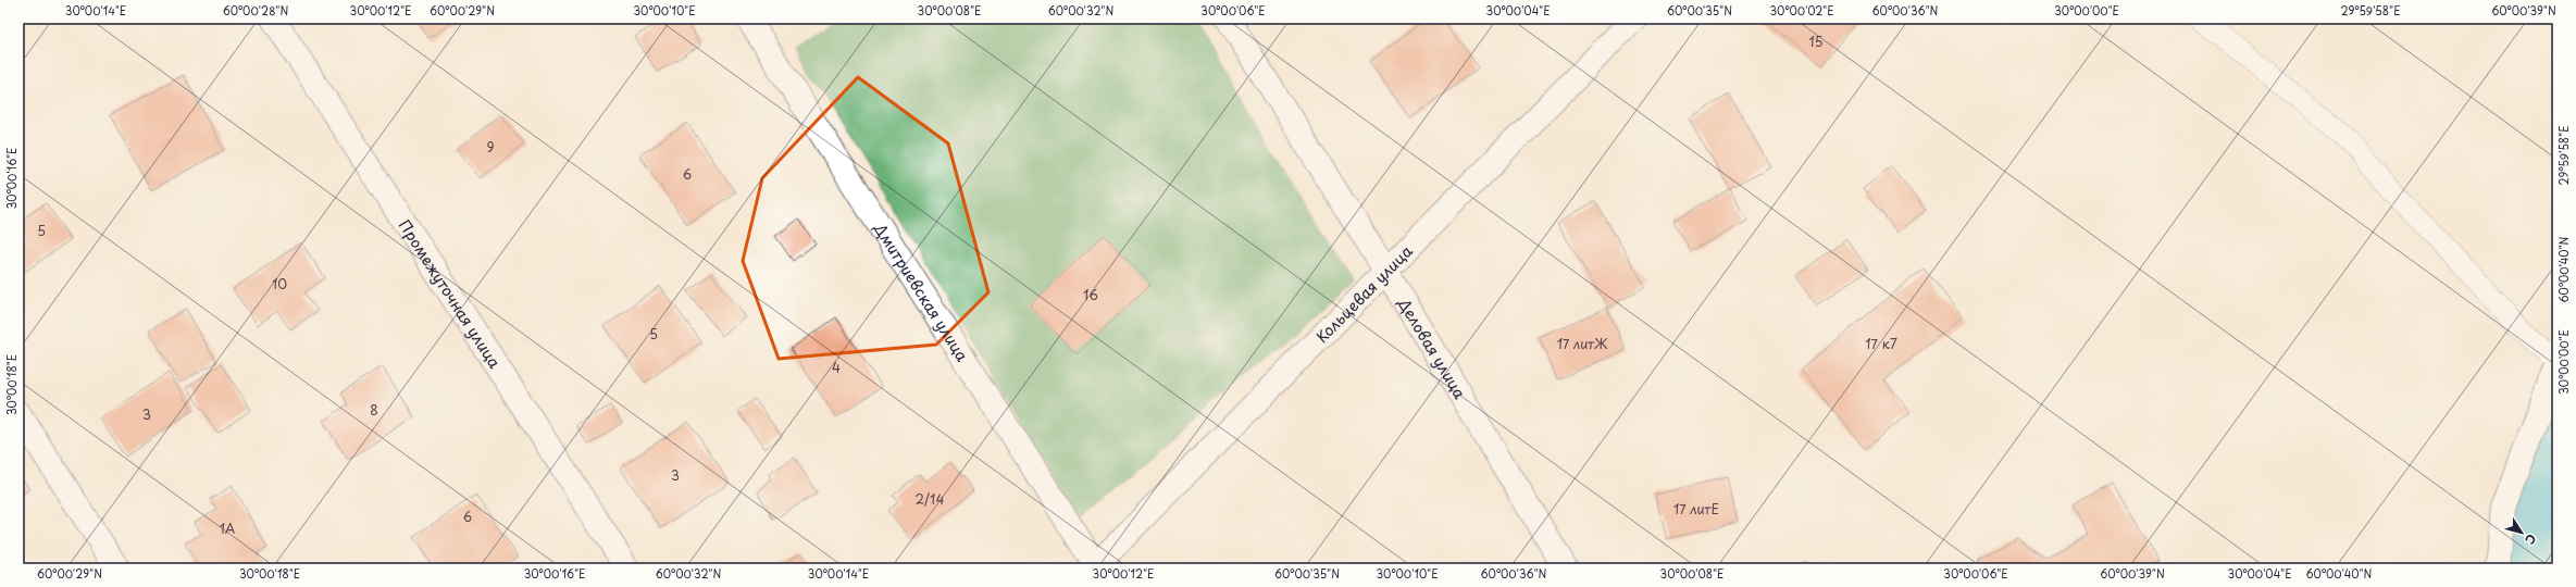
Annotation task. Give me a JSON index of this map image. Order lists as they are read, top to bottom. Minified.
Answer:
{"streets":{"street":["Дмитриевская улица","Промежуточная улица","Кольцевая улица","Деловая улица"]},"crossings":[["Дмитриевская улица","Кольцевая улица"],["Кольцевая улица","Деловая улица"]],"house_numbers":["15","9","6","5","10","16","5","17 литЖ","17 к7","4","8","3","3","2/14","17 литЕ","6","1А"],"north":"bottom right","coordinates":["30°00'14\"E","60°00'28\"N","30°00'12\"E","60°00'29\"N","30°00'10\"E","30°00'08\"E","60°00'32\"N","30°00'06\"E","30°00'04\"E","60°00'35\"N","30°00'02\"E","60°00'36\"N","30°00'00\"E","29°59'58\"E","60°00'39\"N","30°00'16\"E","60°00'40\"N","30°00'18\"E"]}
